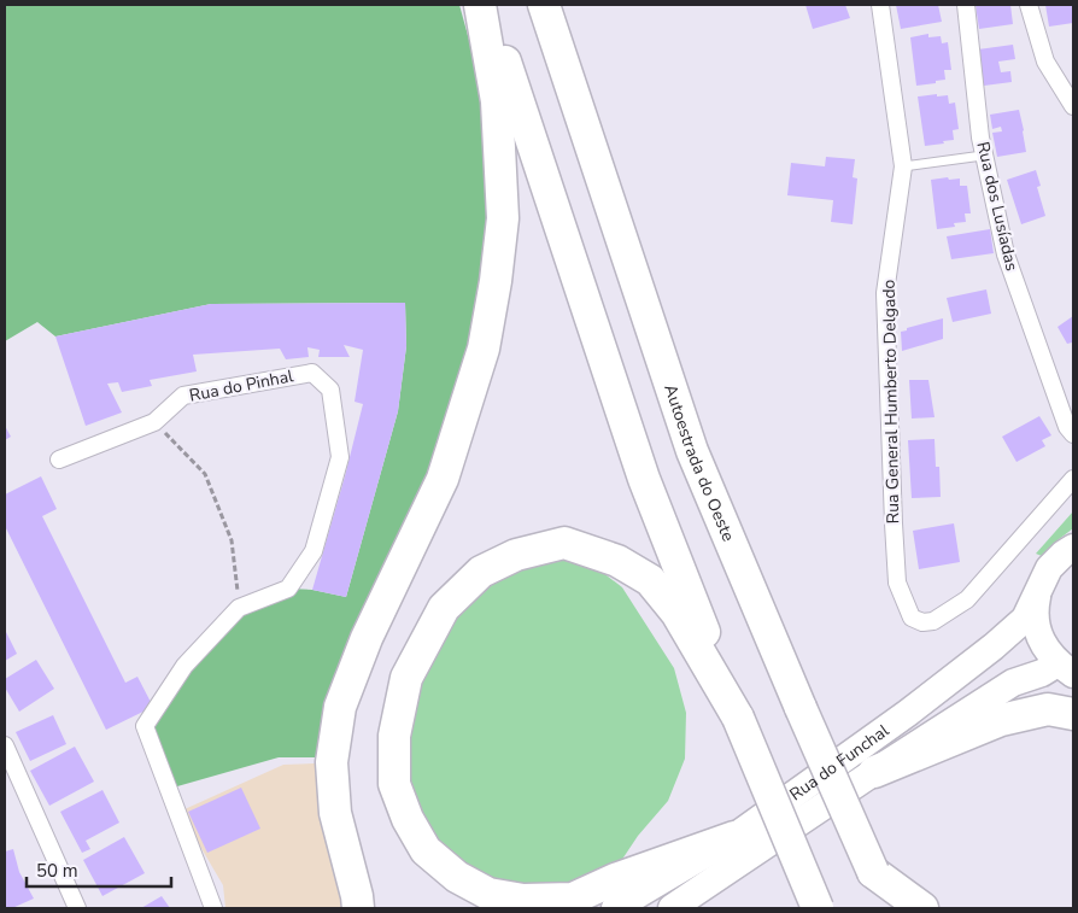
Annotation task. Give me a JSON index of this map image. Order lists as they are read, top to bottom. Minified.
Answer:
{"streets":{"highway":["Autoestrada do Oeste"],"main road":["Rua do Funchal"],"street":["Rua dos Lusíadas","Rua do Pinhal","Rua General Humberto Delgado"]},"scale_bar":"50 m"}
